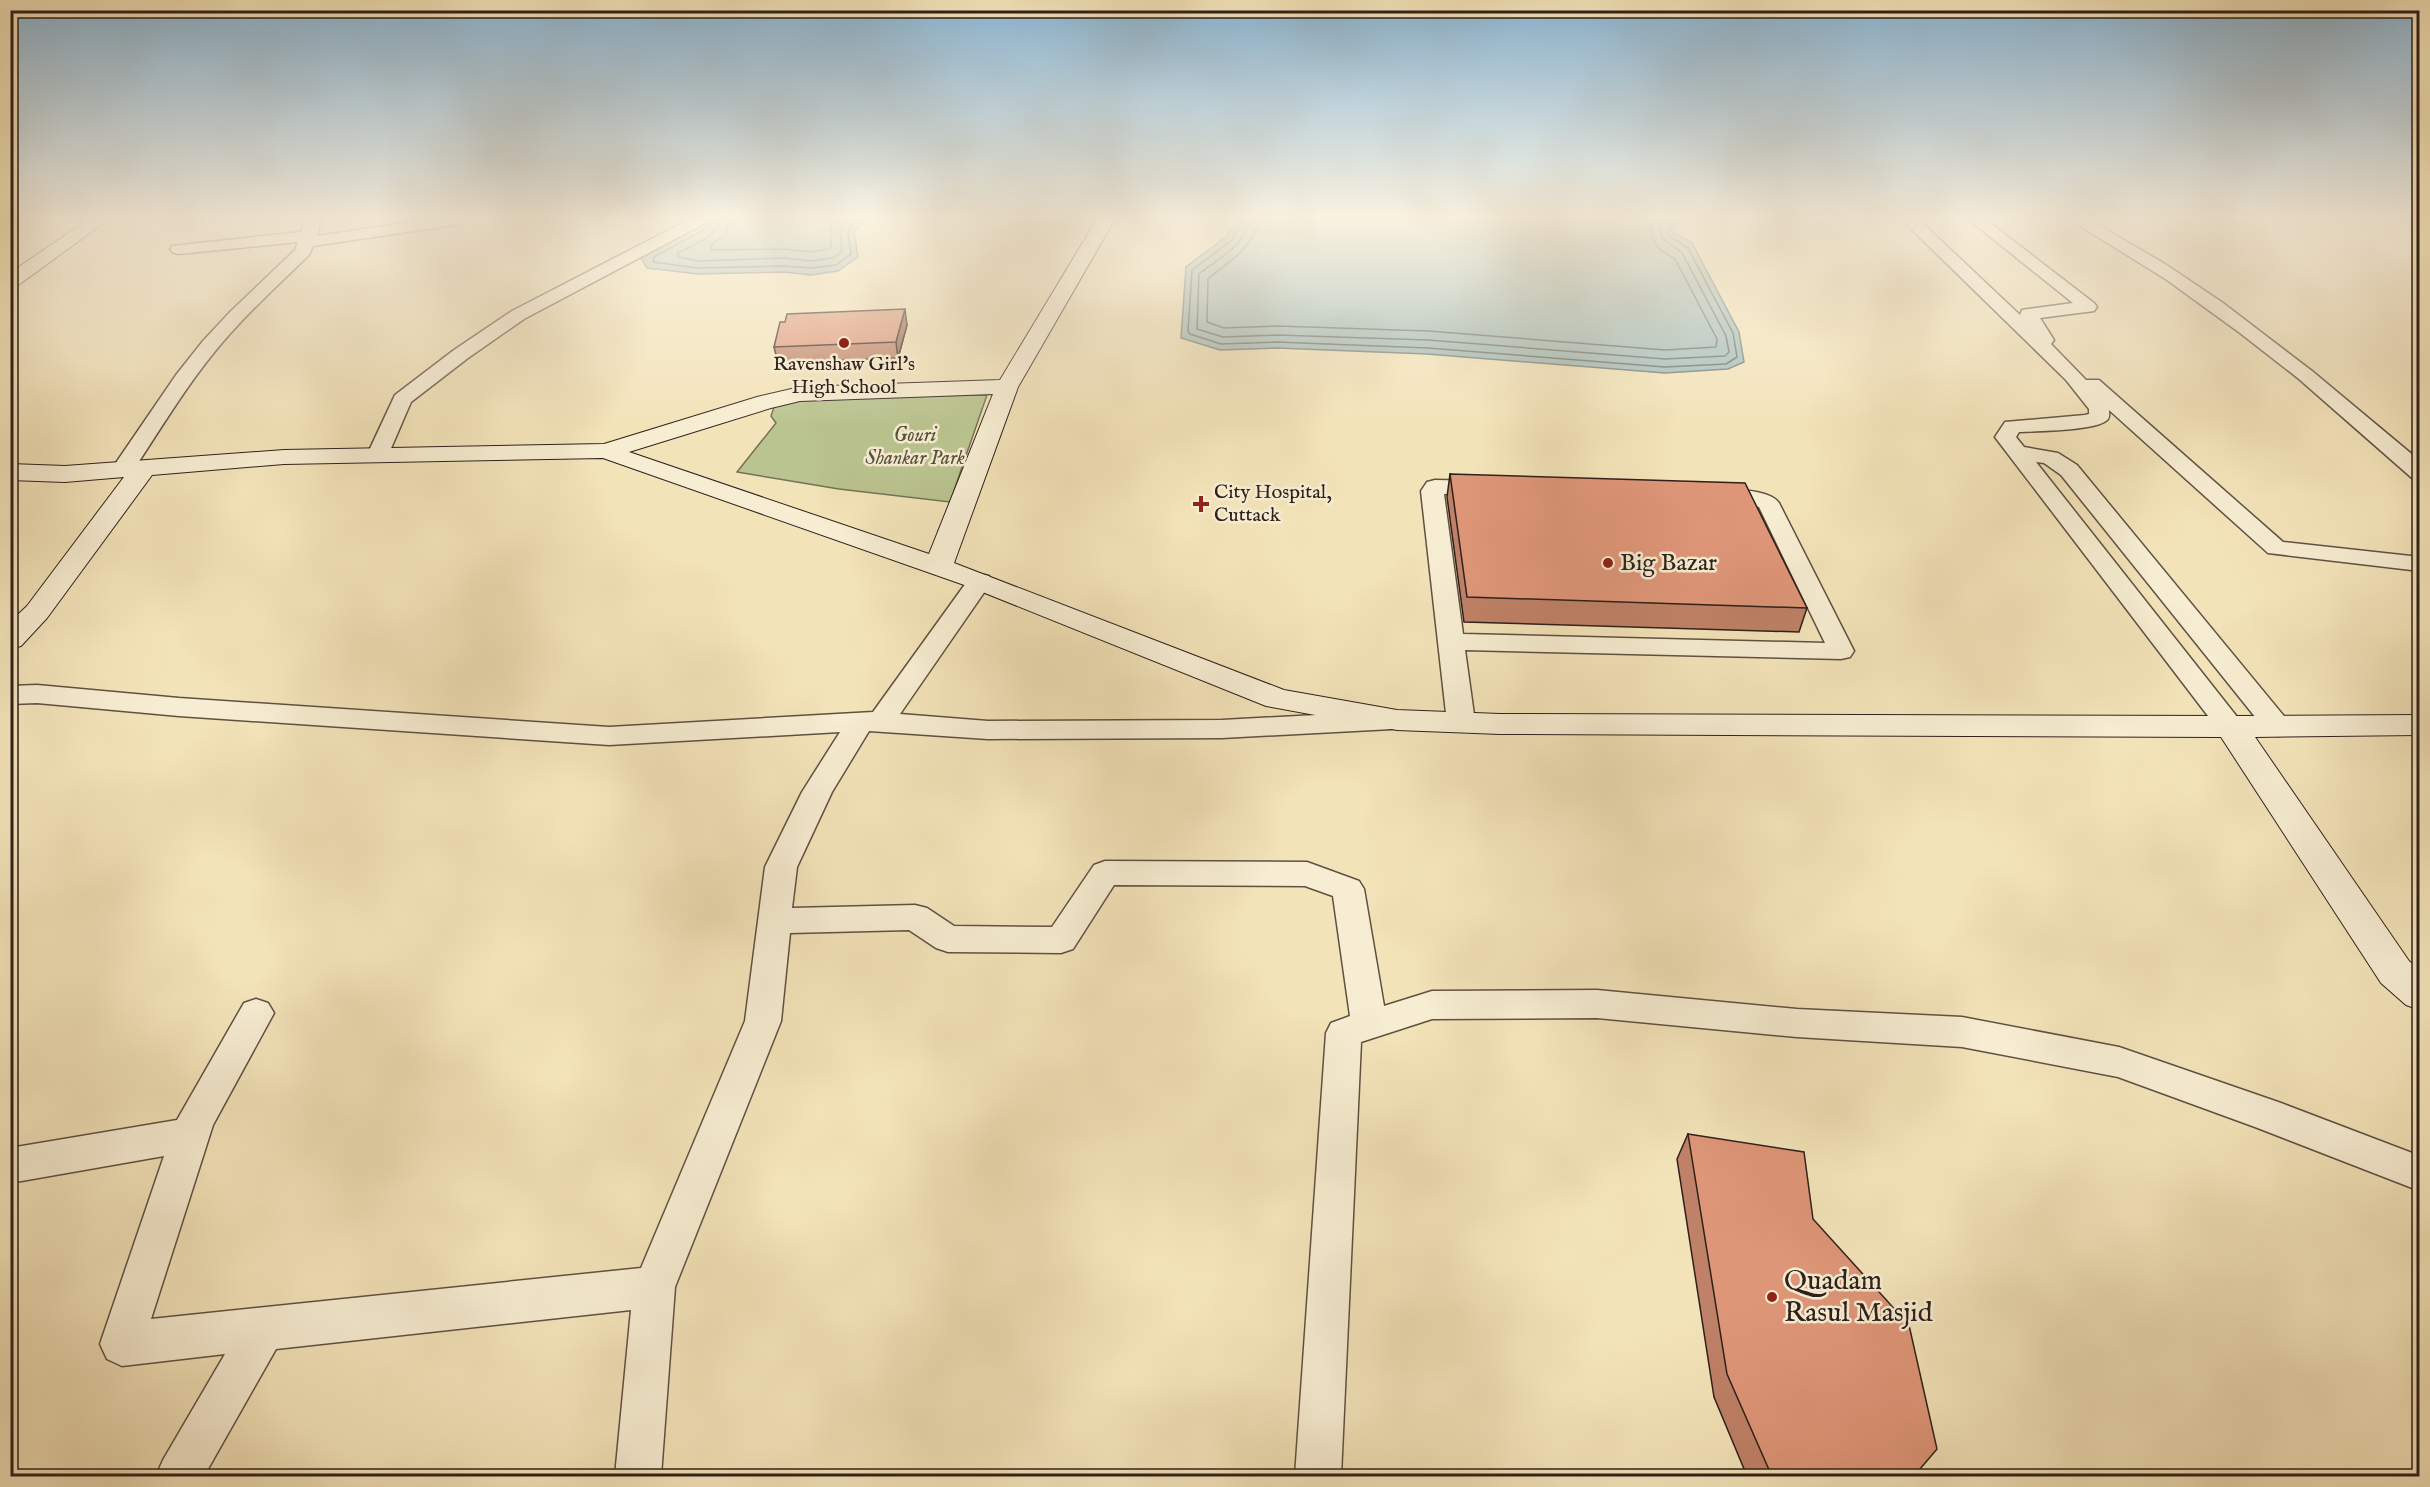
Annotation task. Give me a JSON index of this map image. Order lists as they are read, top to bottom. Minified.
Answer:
{"parks":["Gouri Shankar Park"],"places":{"other":["Ravenshaw Girl's High School","Big Bazar","Quadam Rasul Masjid"],"health":["City Hospital, Cuttack"]}}
